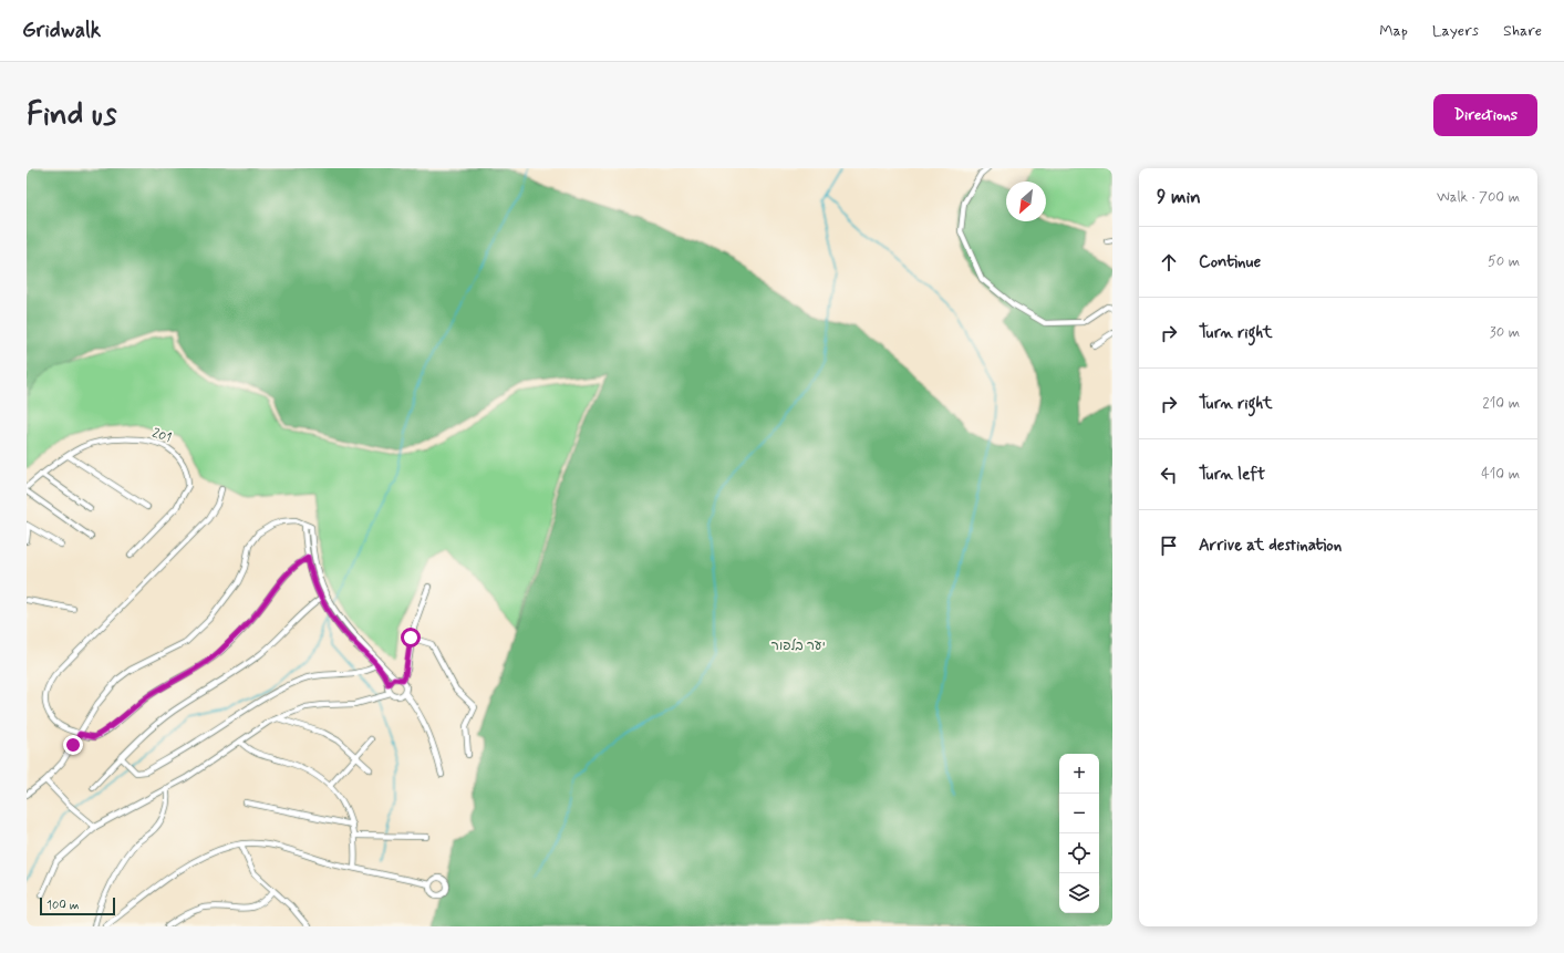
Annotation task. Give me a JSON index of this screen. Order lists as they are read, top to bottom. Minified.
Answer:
{"streets":{"street":["201"]},"parks":["יער בלפור"],"scale_bar":"100 m","north":"bottom left","page":{"header":"Gridwalk","nav":["Map","Layers","Share"],"buttons":"Directions","title":"Find us","heading":["9 min","Walk · 700 m"],"list":[["Continue","50 m"],["Turn right","30 m"],["Turn right","210 m"],["Turn left","410 m"],"Arrive at destination"],"map_buttons":["+","−"],"scale":"100 m"}}
